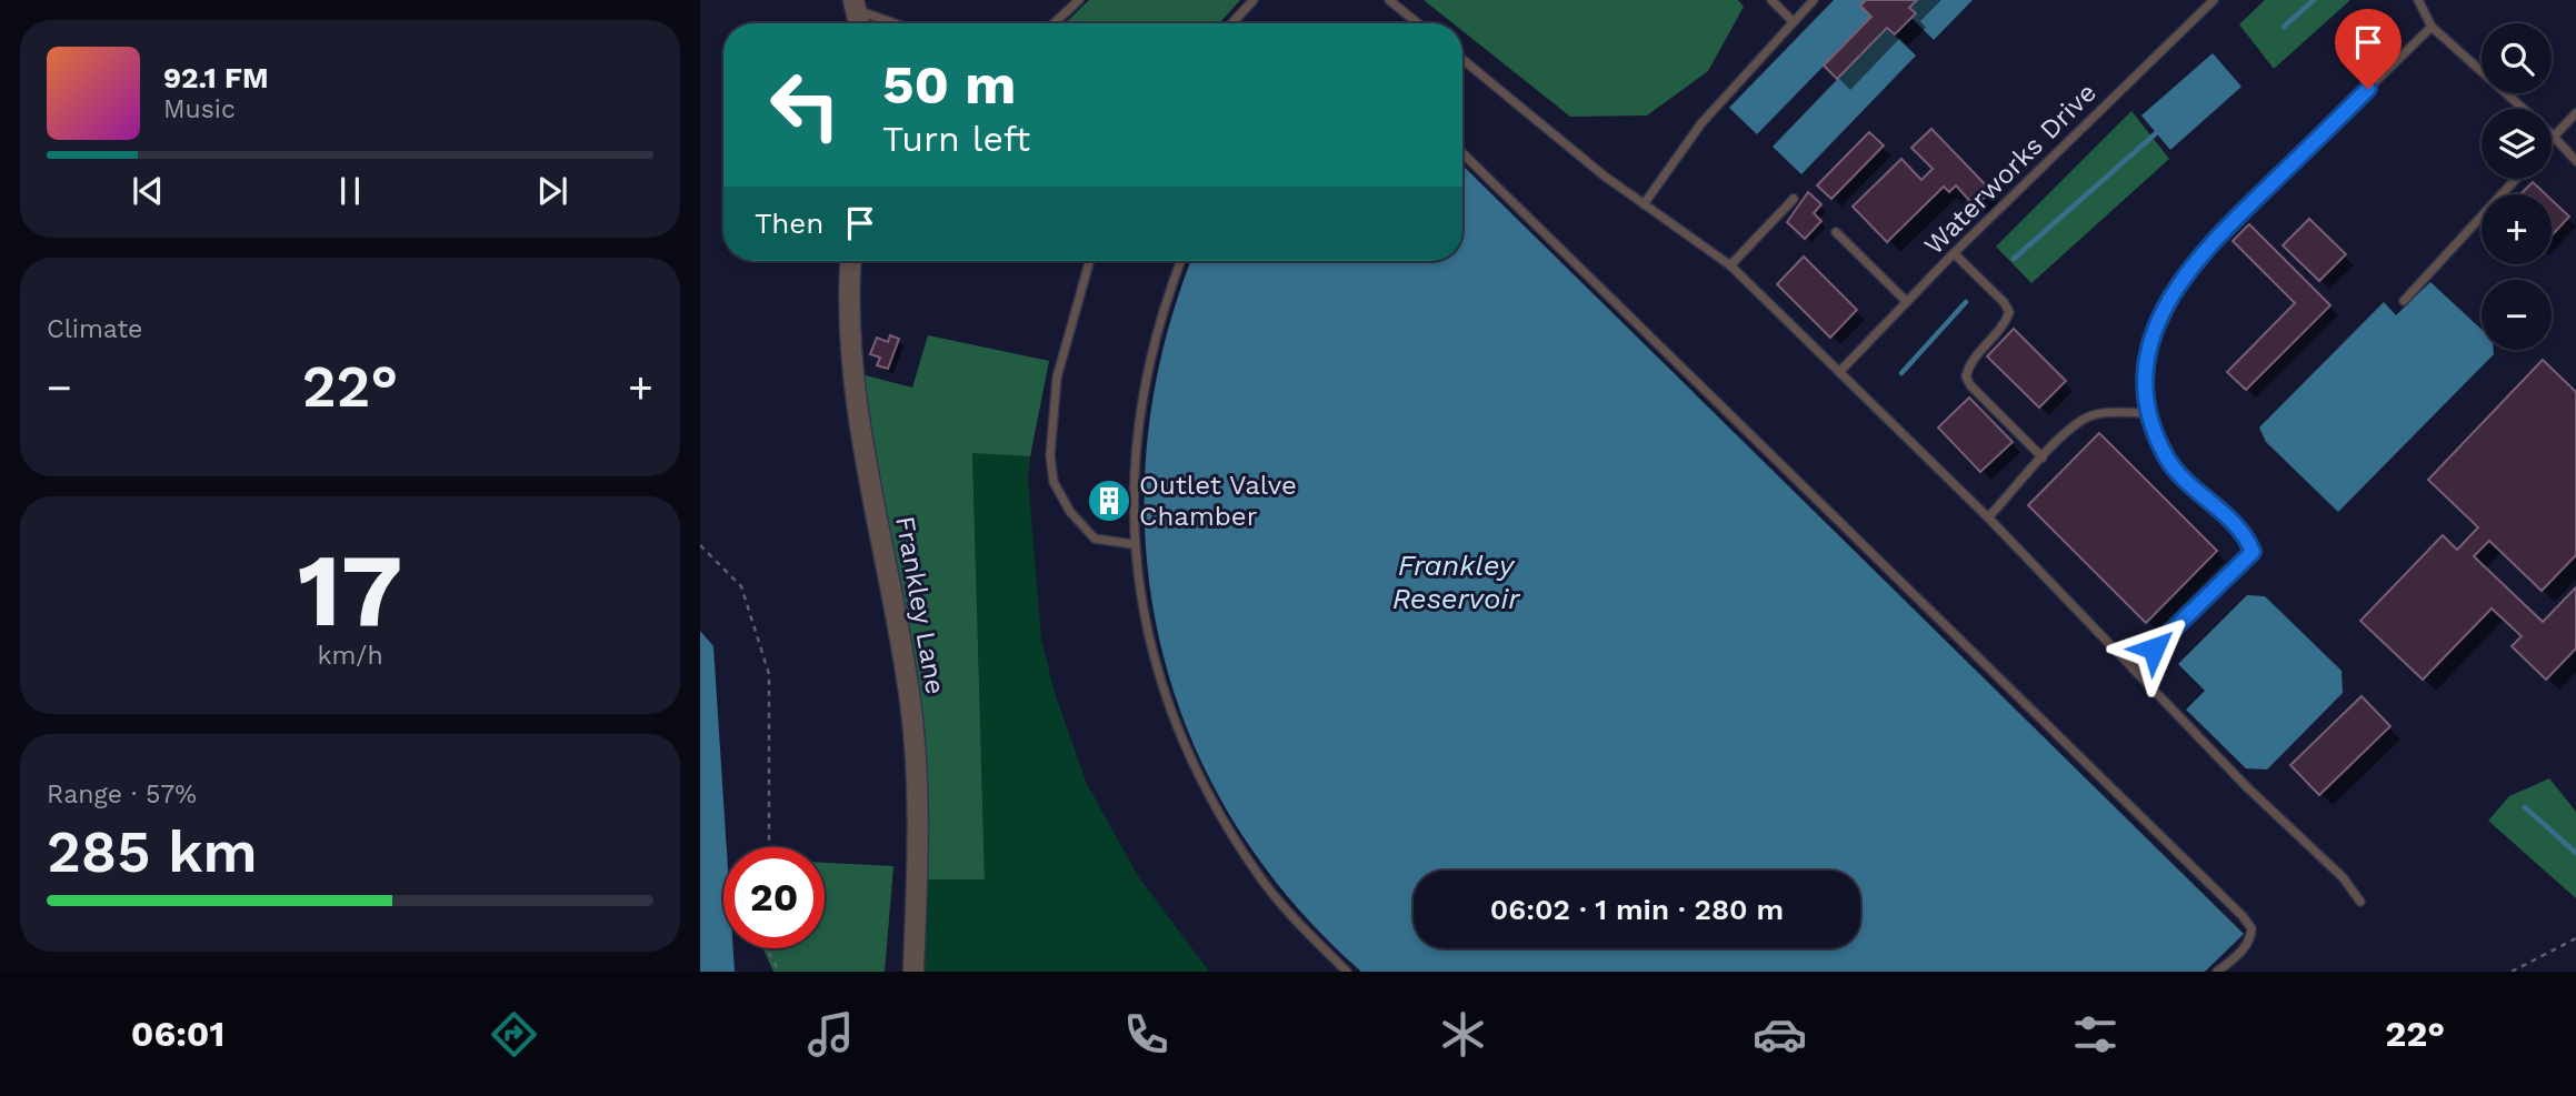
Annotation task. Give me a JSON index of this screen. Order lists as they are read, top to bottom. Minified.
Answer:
{"streets":{"street":["Frankley Lane"],"lane":["Waterworks Drive"]},"water":["Frankley Reservoir"],"places":{"building":["Outlet Valve Chamber"]},"page":{"map_buttons":["+","−"],"turn":["50 m","Turn left"],"song":["92.1 FM","Music"],"then":"Then","tile":["Climate",["17","km/h"],["Range · 57%","285 km"]],"heat":["−","22°","+"],"limit":"20","trip":"06:02 · 1 min · 280 m","tabs":["06:01","22°"]}}
